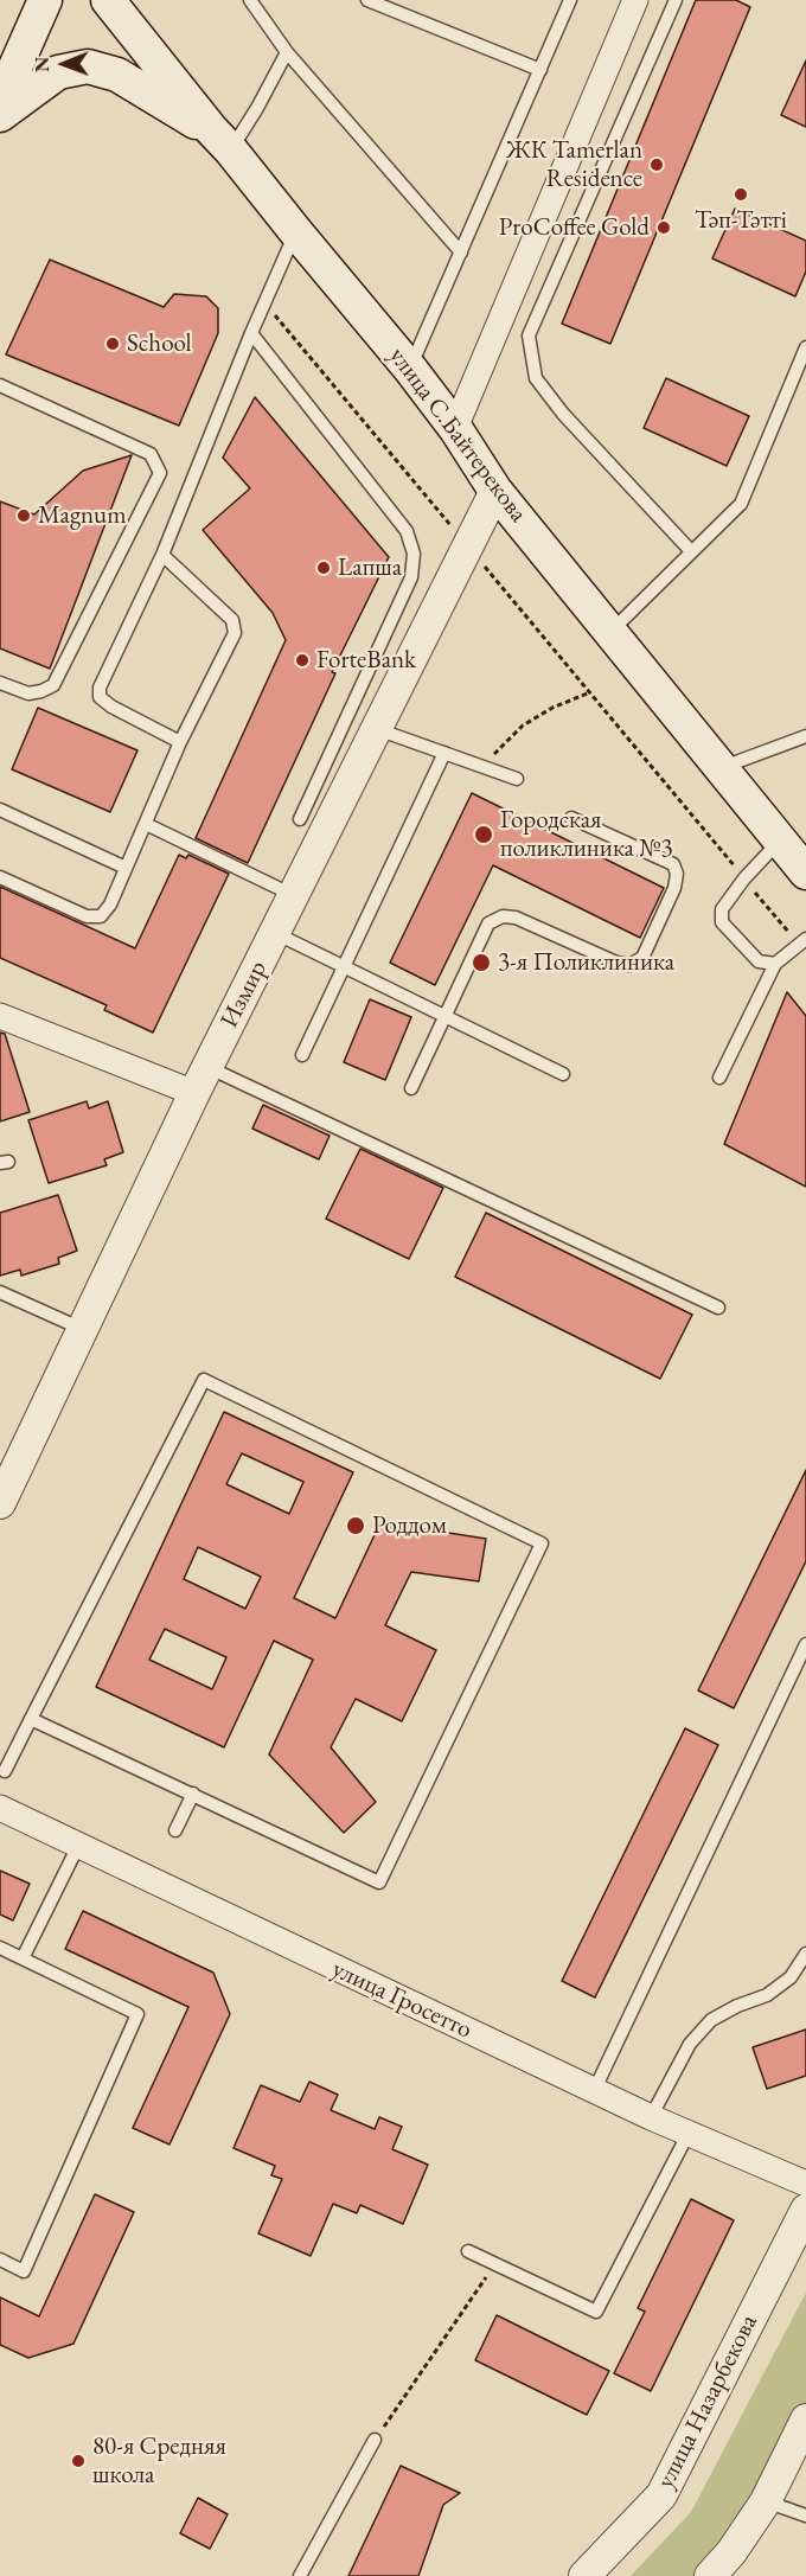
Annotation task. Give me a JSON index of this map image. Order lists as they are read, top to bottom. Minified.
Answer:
{"streets":{"main road":["улица С.Байтерекова"],"street":["Измир","улица Гросетто","улица Назарбекова"]},"crossings":[["улица С.Байтерекова","Измир"]],"places":["ЖК Tamerlan Residence","Тәп-Тәтті","ProCoffee Gold","School","Magnum","Lапша","ForteBank","Городская поликлиника №3","3-я Поликлиника","Роддом","80-я Средняя школа"],"north":"left"}
